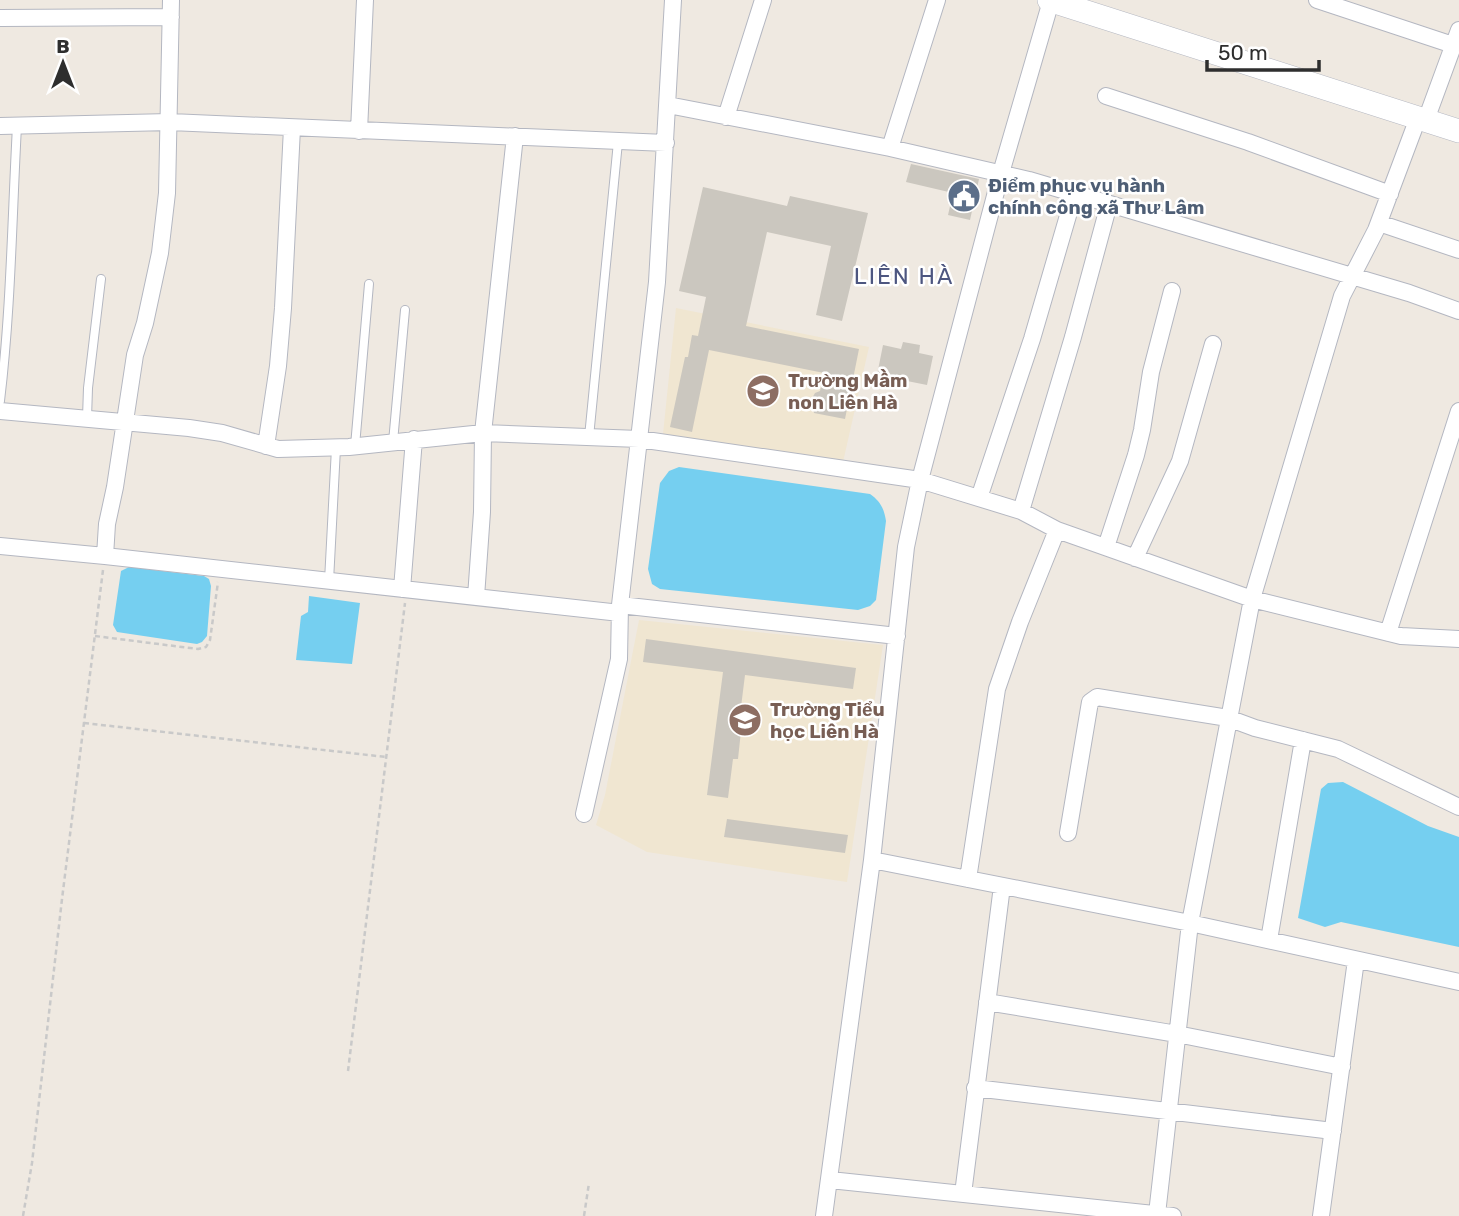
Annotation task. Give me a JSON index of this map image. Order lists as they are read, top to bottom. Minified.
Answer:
{"districts":["LIÊN HÀ"],"places":{"public building":["Điểm phục vụ hành chính công xã Thư Lâm"],"school or university":["Trường Mầm non Liên Hà","Trường Tiểu học Liên Hà"]},"scale_bar":"50 m","north":"top"}
